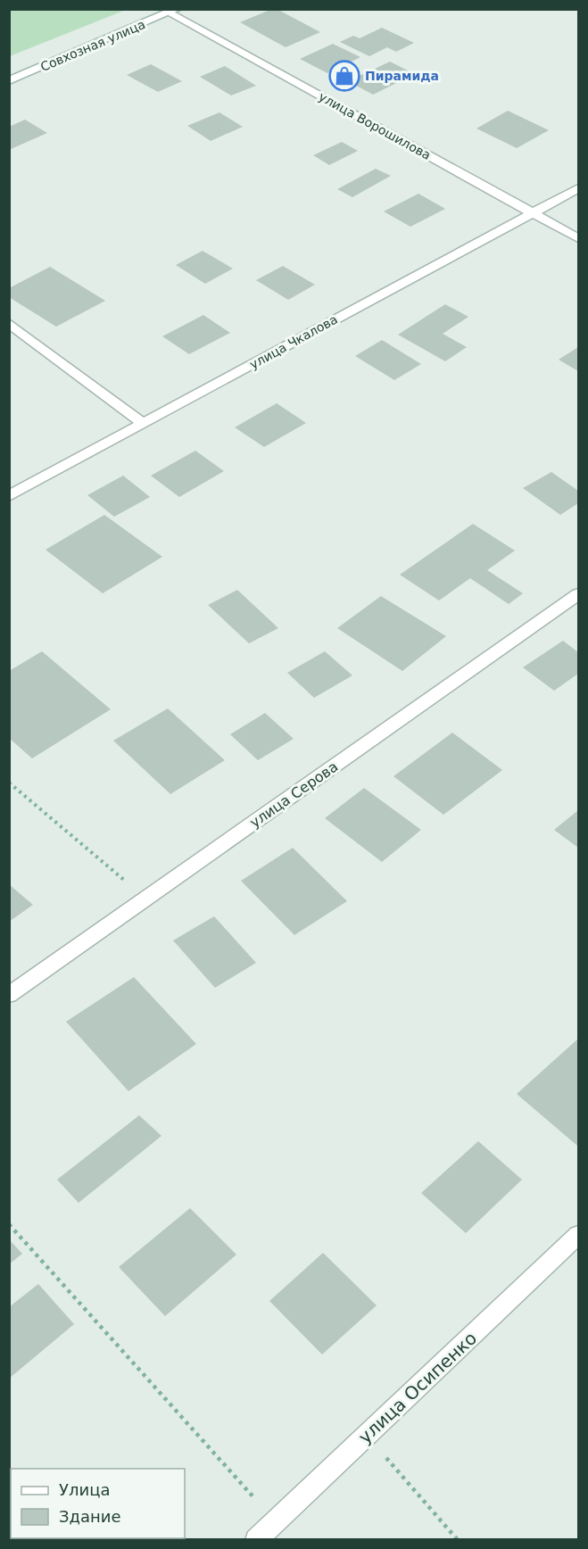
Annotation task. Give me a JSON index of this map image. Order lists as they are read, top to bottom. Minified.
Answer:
{"streets":{"street":["Совхозная улица","улица Ворошилова","улица Чкалова","улица Серова","улица Осипенко"]},"crossings":[["Совхозная улица","улица Ворошилова"],["улица Ворошилова","улица Чкалова"]],"places":{"shop":["Пирамида"]},"legend":["Улица","Здание"]}
